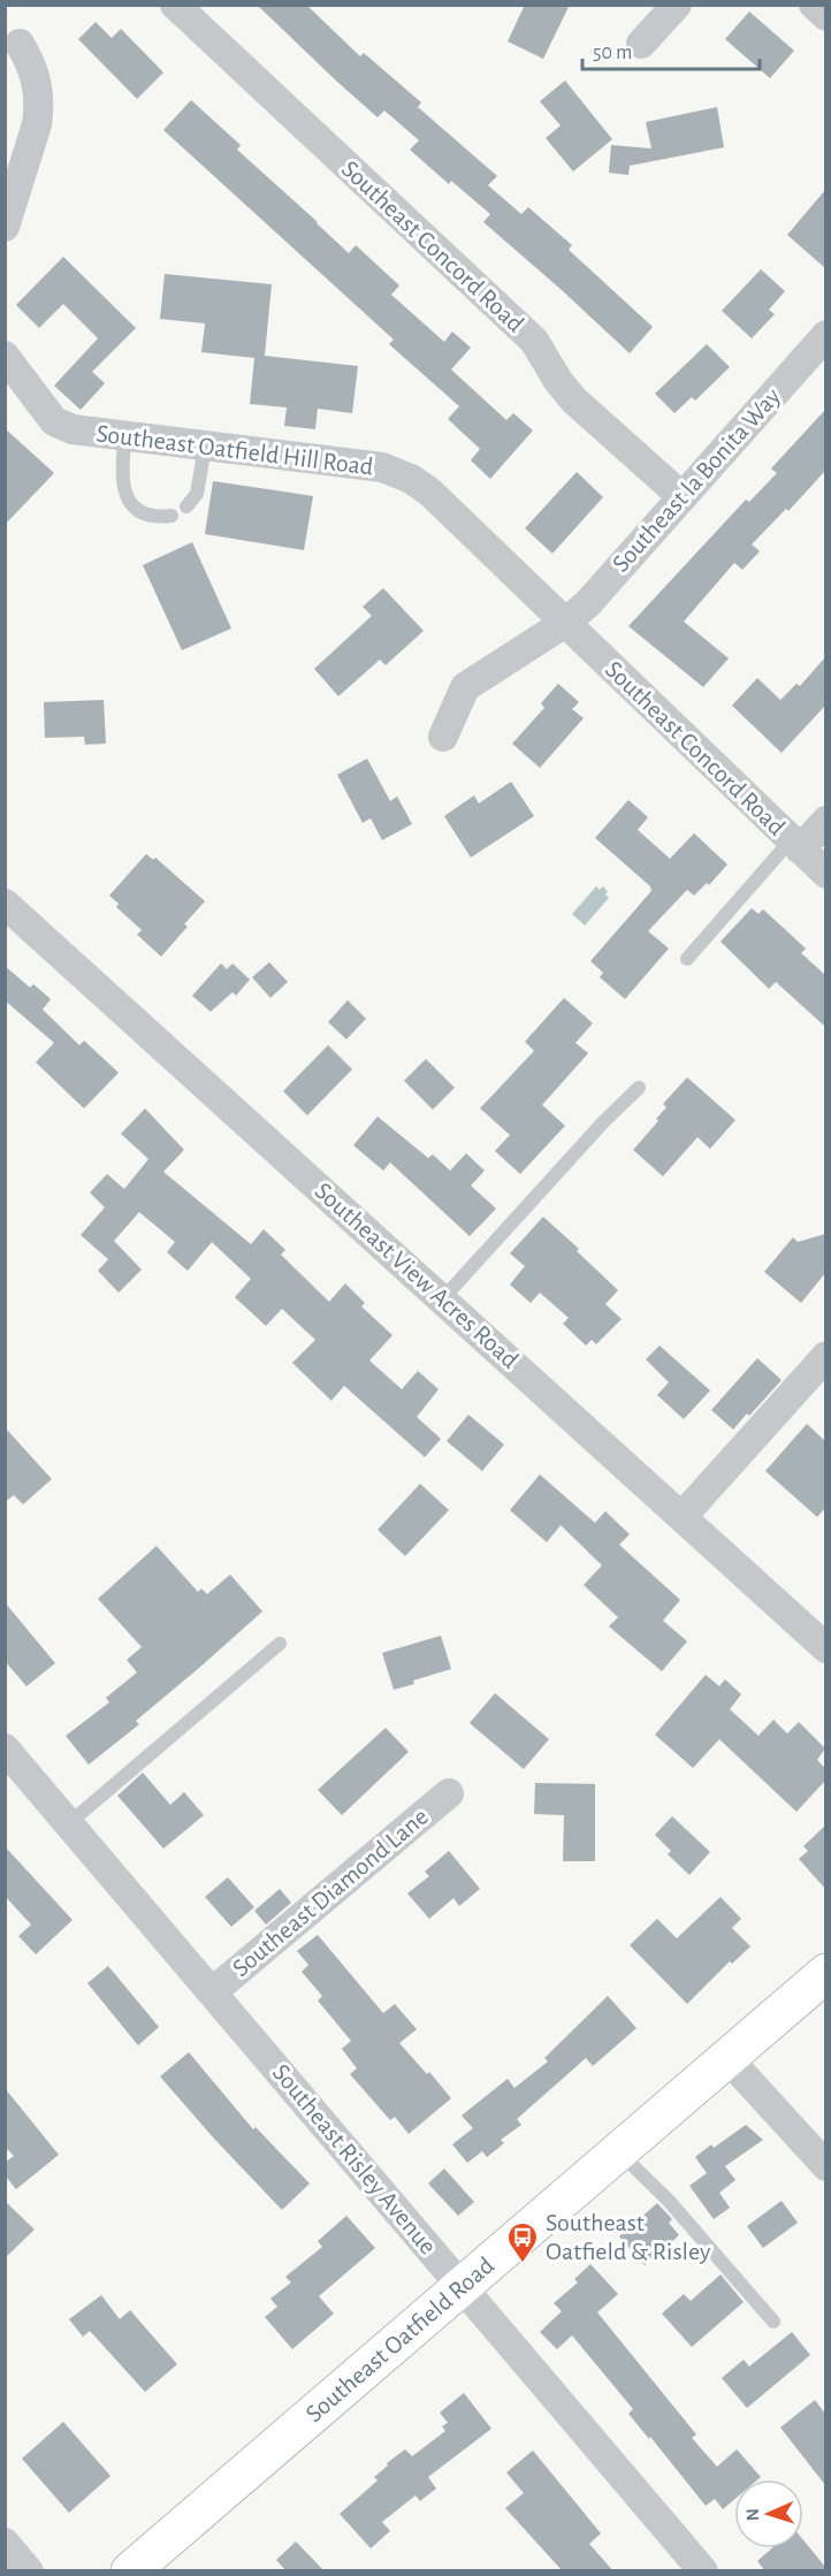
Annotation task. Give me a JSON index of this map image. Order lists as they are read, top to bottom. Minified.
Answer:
{"streets":{"main road":["Southeast Oatfield Road"],"street":["Southeast Concord Road","Southeast Oatfield Hill Road","Southeast la Bonita Way","Southeast View Acres Road","Southeast Diamond Lane","Southeast Risley Avenue"]},"crossings":[["Southeast Concord Road","Southeast Oatfield Hill Road"],["Southeast Concord Road","Southeast la Bonita Way"],["Southeast Oatfield Hill Road","Southeast la Bonita Way"],["Southeast Diamond Lane","Southeast Risley Avenue"],["Southeast Risley Avenue","Southeast Oatfield Road"]],"places":{"bus stop":["Southeast Oatfield & Risley"]},"scale_bar":"50 m","north":"left"}
